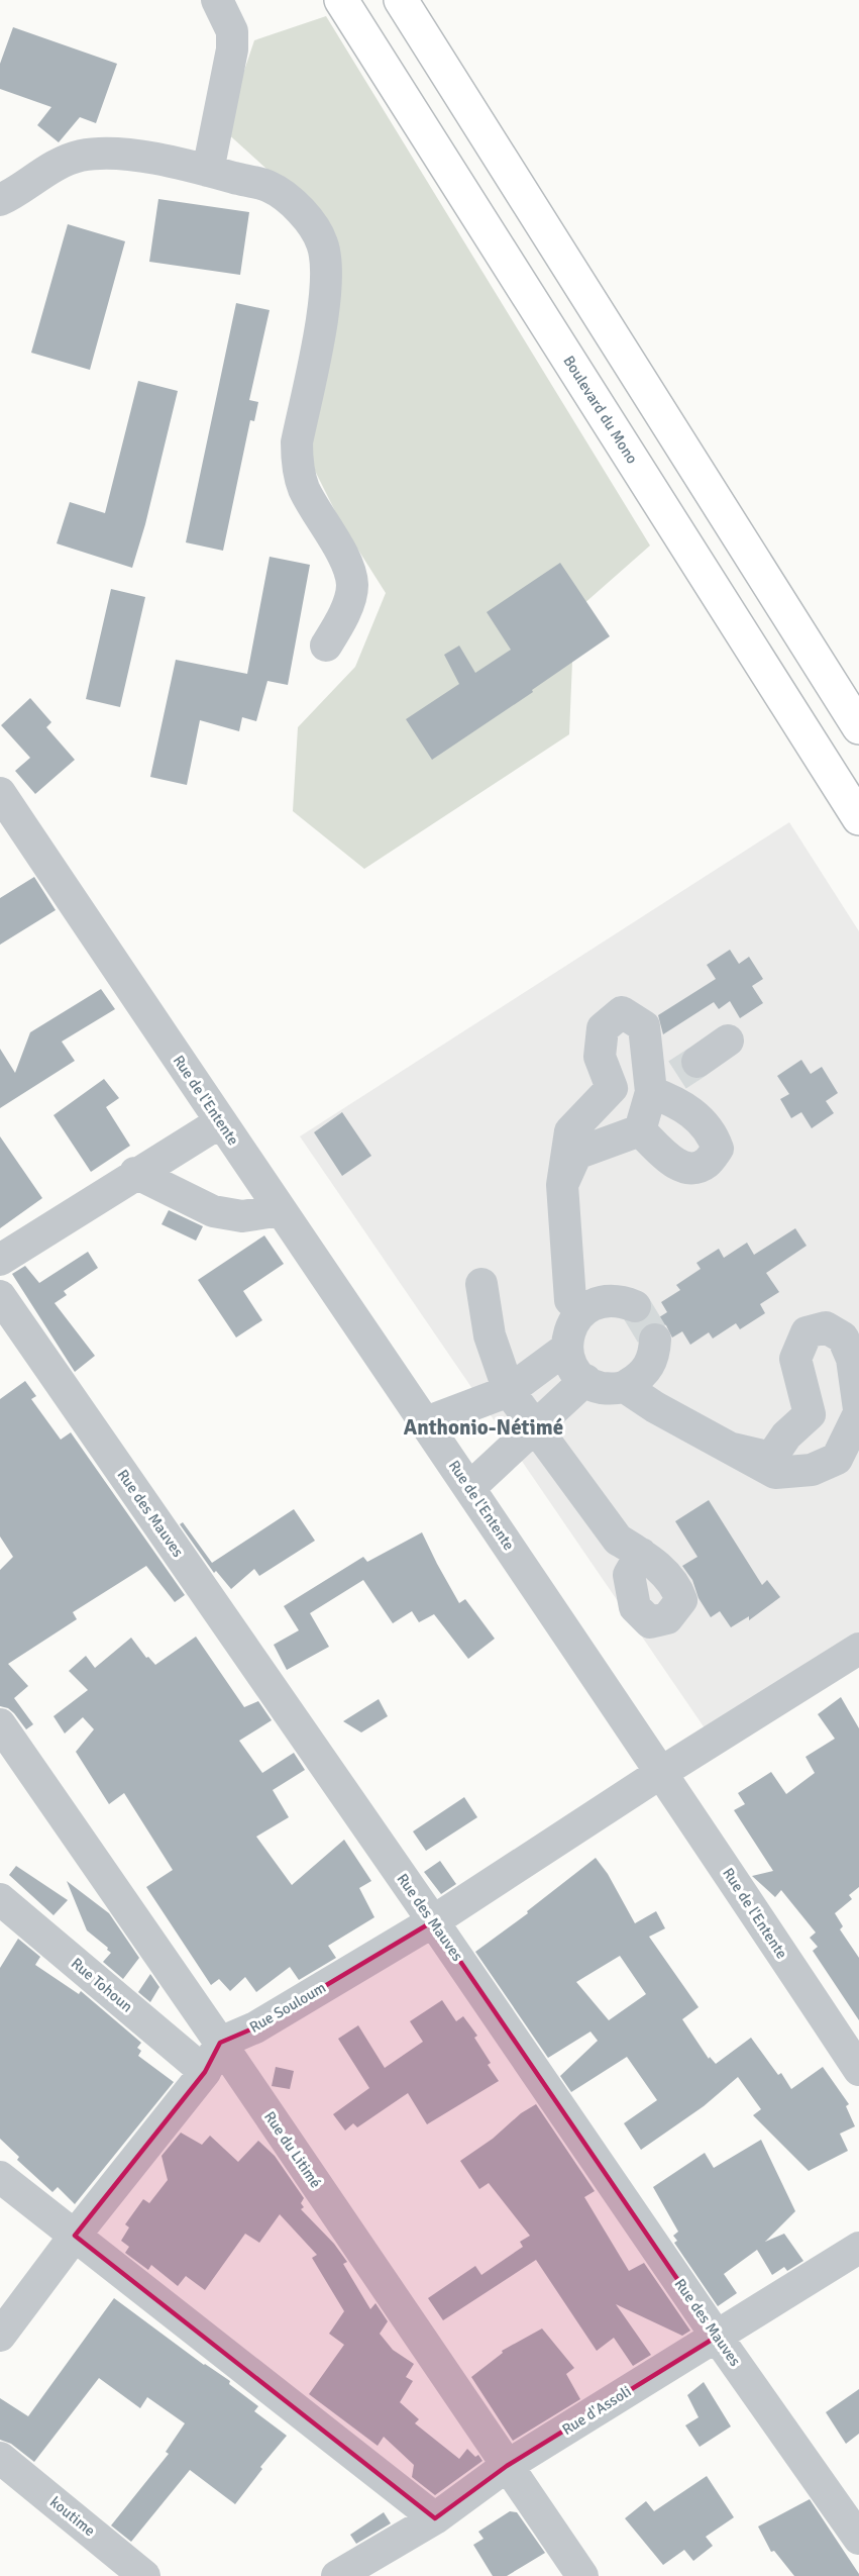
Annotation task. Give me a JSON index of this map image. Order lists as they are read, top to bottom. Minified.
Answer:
{"streets":{"highway":["Boulevard du Mono"],"street":["Rue de l'Entente","Rue des Mauves","Rue Tohoun","Rue Souloum","Rue du Litimé","Rue d'Assoli","koutime"]},"crossings":[["Rue de l'Entente","Rue Souloum"],["Rue des Mauves","Rue Souloum"],["Rue des Mauves","Rue d'Assoli"],["Rue Souloum","Rue du Litimé"],["Rue du Litimé","Rue d'Assoli"]],"districts":["Anthonio-Nétimé"]}
